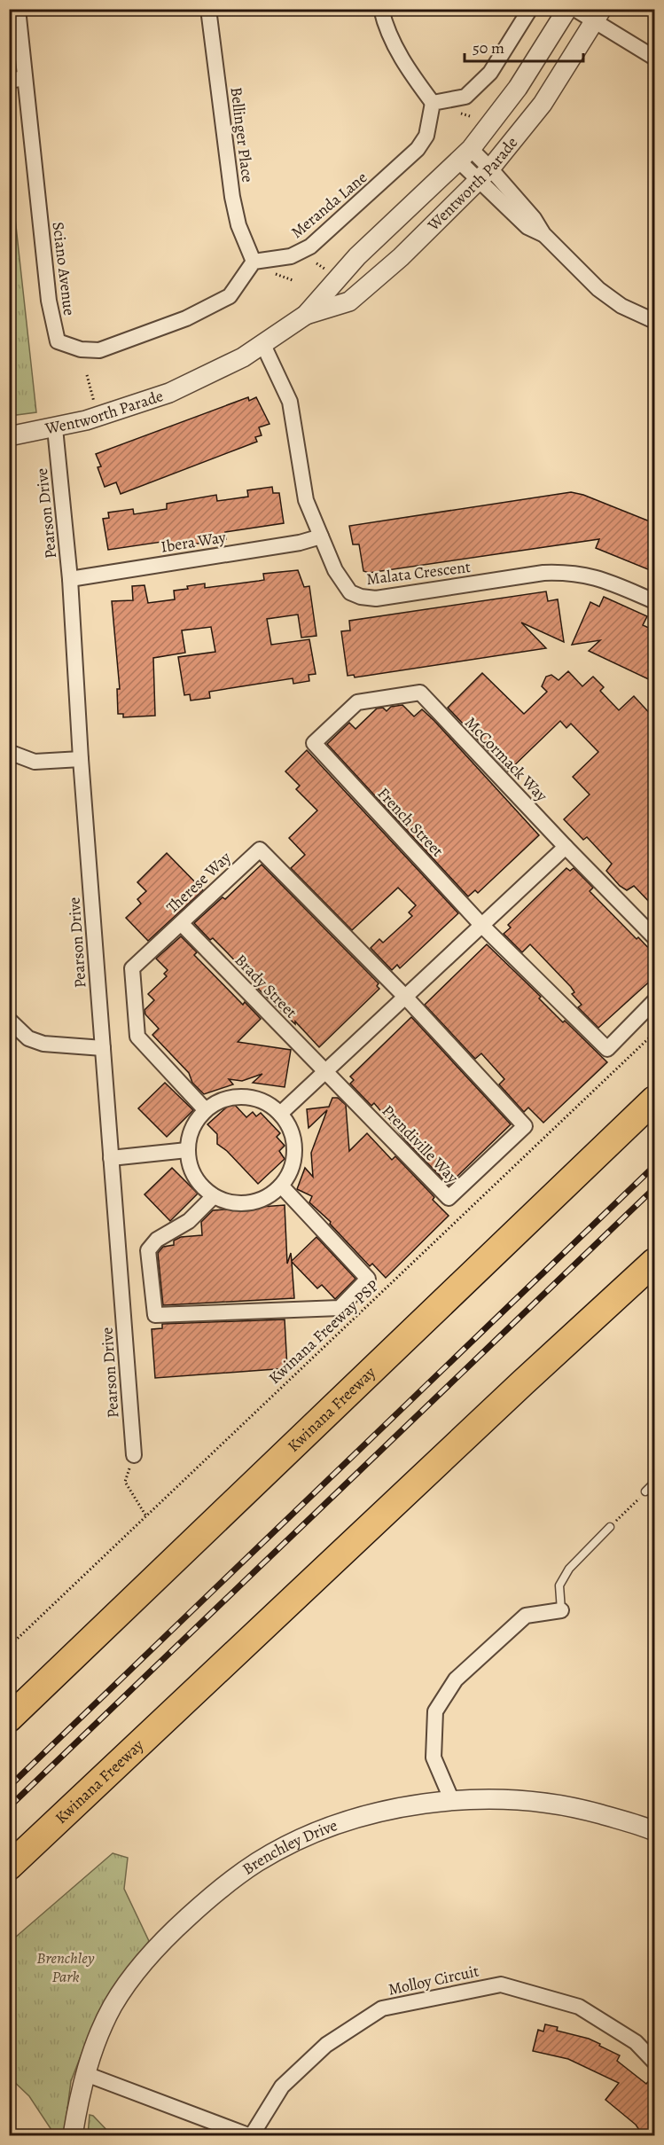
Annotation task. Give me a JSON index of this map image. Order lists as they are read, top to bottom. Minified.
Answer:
{"streets":{"highway":["Kwinana Freeway"],"street":["Bellinger Place","Wentworth Parade","Meranda Lane","Sciano Avenue","Pearson Drive","Ibera Way","Malata Crescent","McCormack Way","French Street","Therese Way","Brady Street","Prendiville Way","Brenchley Drive","Molloy Circuit"],"path":["Kwinana Freeway PSP"]},"crossings":[["Bellinger Place","Meranda Lane"],["Bellinger Place","Sciano Avenue"],["Wentworth Parade","Pearson Drive"],["Wentworth Parade","Malata Crescent"],["Meranda Lane","Sciano Avenue"],["Pearson Drive","Ibera Way"],["Ibera Way","Malata Crescent"],["McCormack Way","French Street"],["Therese Way","Brady Street"],["Therese Way","Prendiville Way"],["Brady Street","Prendiville Way"],["Brenchley Drive","Molloy Circuit"]],"parks":["Brenchley Park"],"scale_bar":"50 m"}
